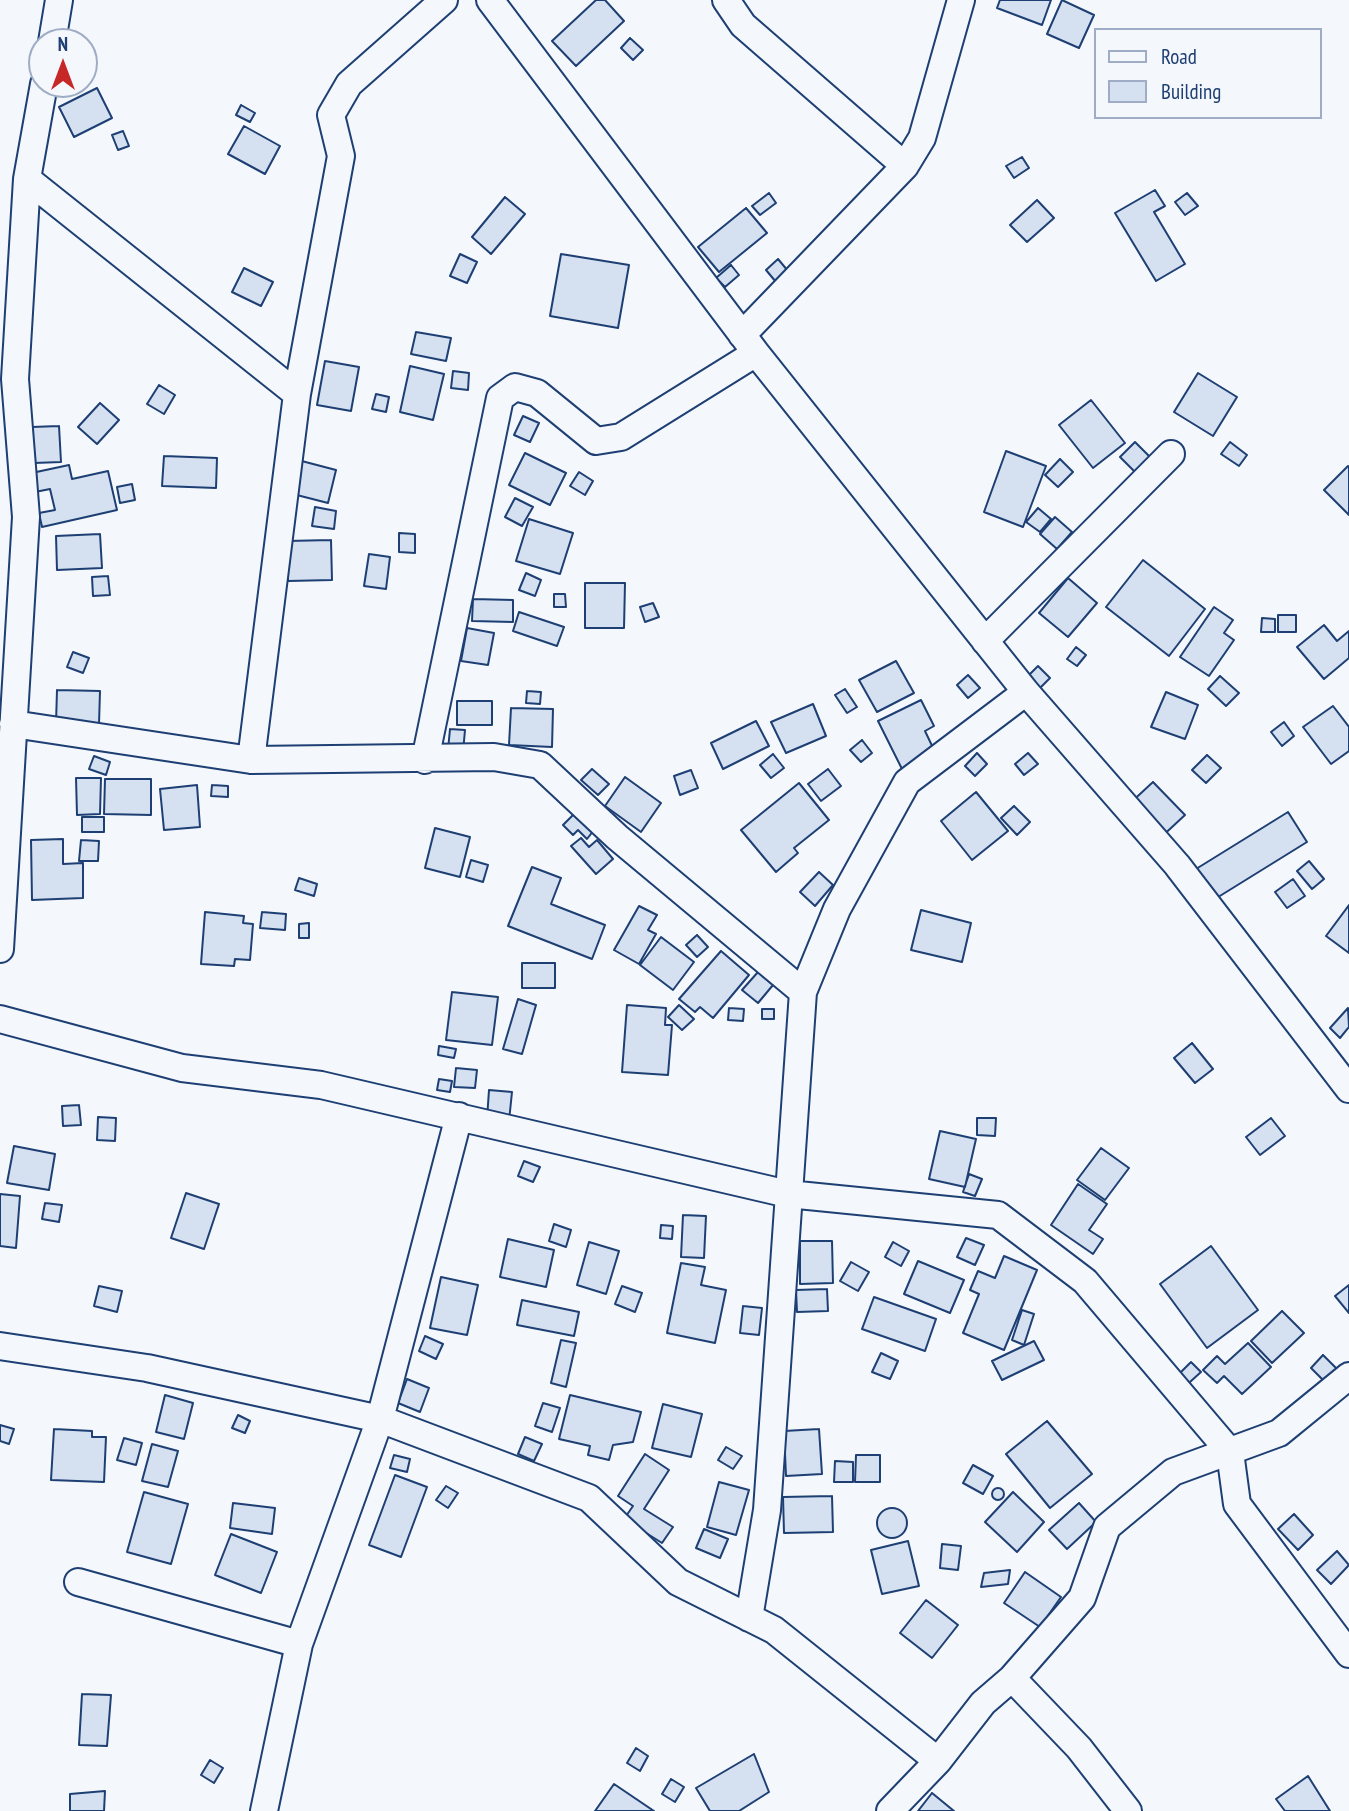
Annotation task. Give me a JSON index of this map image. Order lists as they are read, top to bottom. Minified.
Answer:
{"legend":["Road","Building"],"north":"top"}
